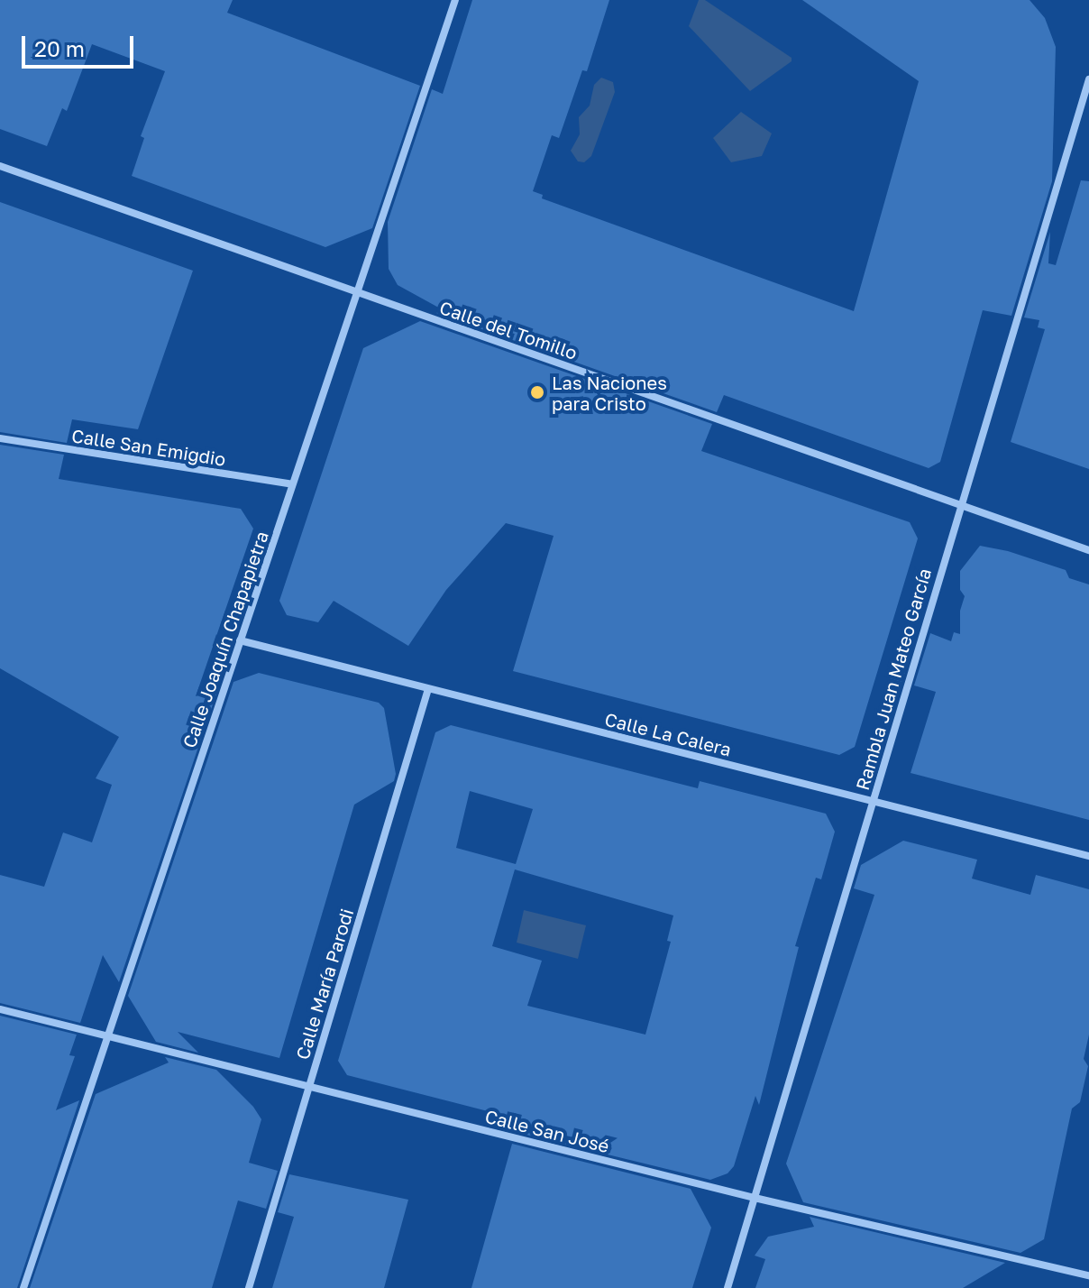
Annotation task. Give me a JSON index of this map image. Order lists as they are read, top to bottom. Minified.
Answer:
{"streets":{"street":["Calle del Tomillo","Calle San Emigdio","Calle Joaquín Chapapietra","Rambla Juan Mateo García","Calle La Calera","Calle María Parodi","Calle San José"]},"crossings":[["Calle del Tomillo","Calle Joaquín Chapapietra"],["Calle del Tomillo","Rambla Juan Mateo García"],["Calle San Emigdio","Calle Joaquín Chapapietra"],["Calle Joaquín Chapapietra","Calle La Calera"],["Calle Joaquín Chapapietra","Calle San José"],["Rambla Juan Mateo García","Calle La Calera"],["Rambla Juan Mateo García","Calle San José"],["Calle La Calera","Calle María Parodi"],["Calle María Parodi","Calle San José"]],"places":["Las Naciones para Cristo"],"scale_bar":"20 m"}
